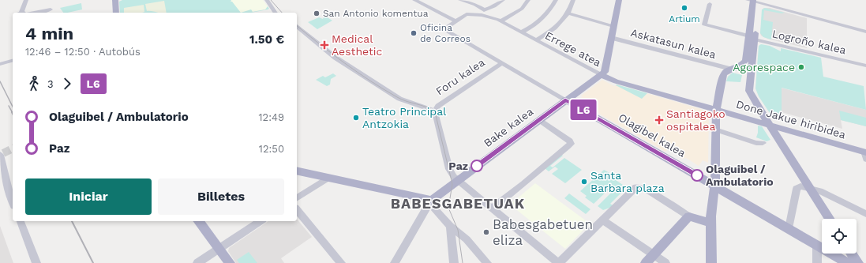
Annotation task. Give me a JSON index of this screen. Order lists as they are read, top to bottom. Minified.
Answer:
{"streets":{"main road":["Done Jakue hiribidea","Bake kalea","Olagibel kalea"],"street":["Logroño kalea","Askatasun kalea","Errege atea","Foru kalea"]},"crossings":[["Errege atea","Done Jakue hiribidea"],["Errege atea","Bake kalea"],["Foru kalea","Olagibel kalea"],["Done Jakue hiribidea","Bake kalea"],["Bake kalea","Olagibel kalea"]],"districts":["BABESGABETUAK"],"places":{"other":["Artium","San Antonio komentua","Oficina de Correos","Agorespace","Teatro Principal Antzokia","Paz","Olaguibel / Ambulatorio","Santa Barbara plaza","Babesgabetuen eliza"],"health":["Medical Aesthetic","Santiagoko ospitalea"]},"lines":["bus line L6"],"page":{"on_map":"L6","heading":["4 min","12:46 – 12:50 · Autobús","1.50 €"],"legs":["3","L6"],"list":[{"name":"Olaguibel / Ambulatorio","value":"12:49"},{"name":"Paz","value":"12:50"}],"buttons":["Iniciar","Billetes"]}}
